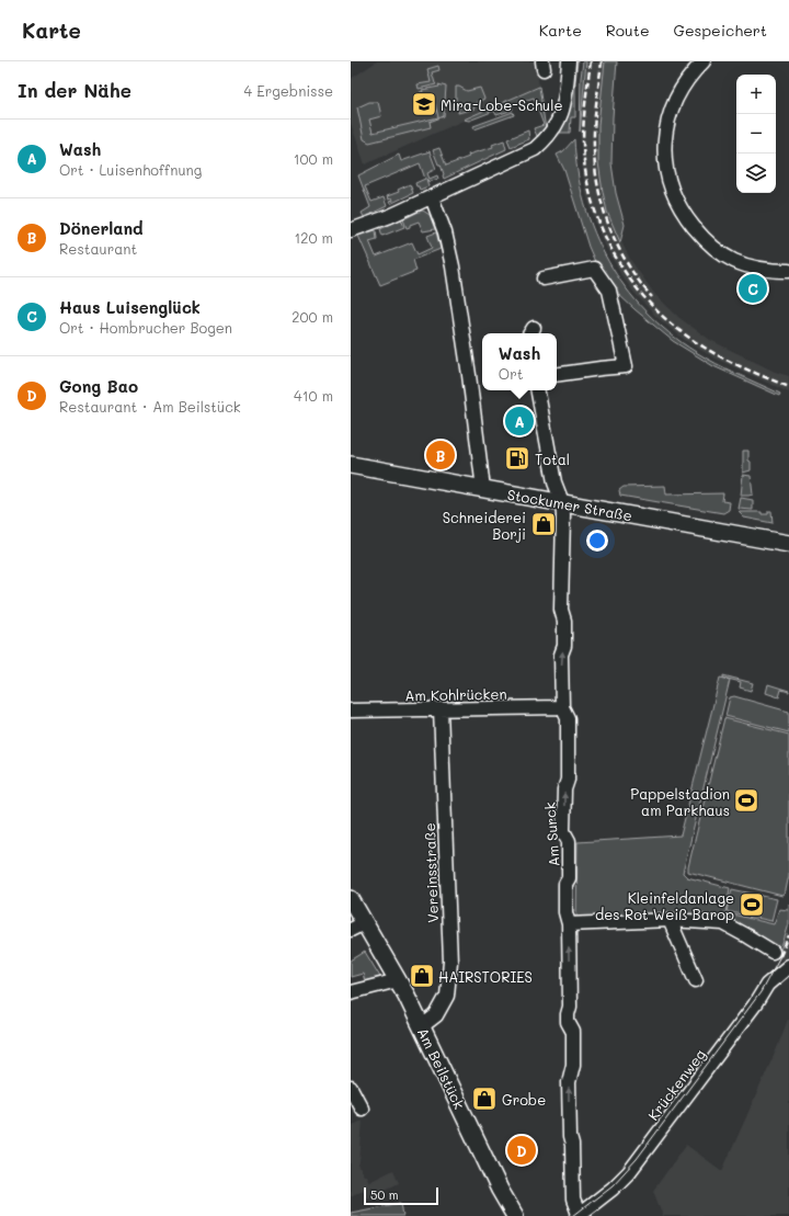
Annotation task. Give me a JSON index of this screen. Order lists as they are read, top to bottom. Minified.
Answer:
{"streets":{"main road":["Stockumer Straße","Am Beilstück"],"street":["Am Kohlrücken","Am Surck","Vereinsstraße","Krückenweg"]},"crossings":[["Stockumer Straße","Am Surck"],["Am Kohlrücken","Am Surck"],["Am Kohlrücken","Vereinsstraße"],["Am Surck","Krückenweg"],["Vereinsstraße","Am Beilstück"]],"one_way":["Am Surck"],"places":{"school or university":["Mira-Lobe-Schule"],"fuel station":["Total"],"shop":["Schneiderei Borji","HAIRSTORIES","Grobe"],"sports":["Pappelstadion am Parkhaus","Kleinfeldanlage des Rot Weiß Barop"]},"scale_bar":"50 m","page":{"header":"Karte","nav":["Karte","Route","Gespeichert"],"heading":["In der Nähe","4 Ergebnisse"],"map_buttons":["+","−"],"list":[{"mark":"A","name":"Wash","note":"Ort · Luisenhoffnung","value":"100 m"},{"mark":"B","name":"Dönerland","note":"Restaurant","value":"120 m"},{"mark":"C","name":"Haus Luisenglück","note":"Ort · Hombrucher Bogen","value":"200 m"},{"mark":"D","name":"Gong Bao","note":"Restaurant · Am Beilstück","value":"410 m"}],"pins":["C","A","B","D"],"popup":["Wash","Ort"],"scale":"50 m"}}
